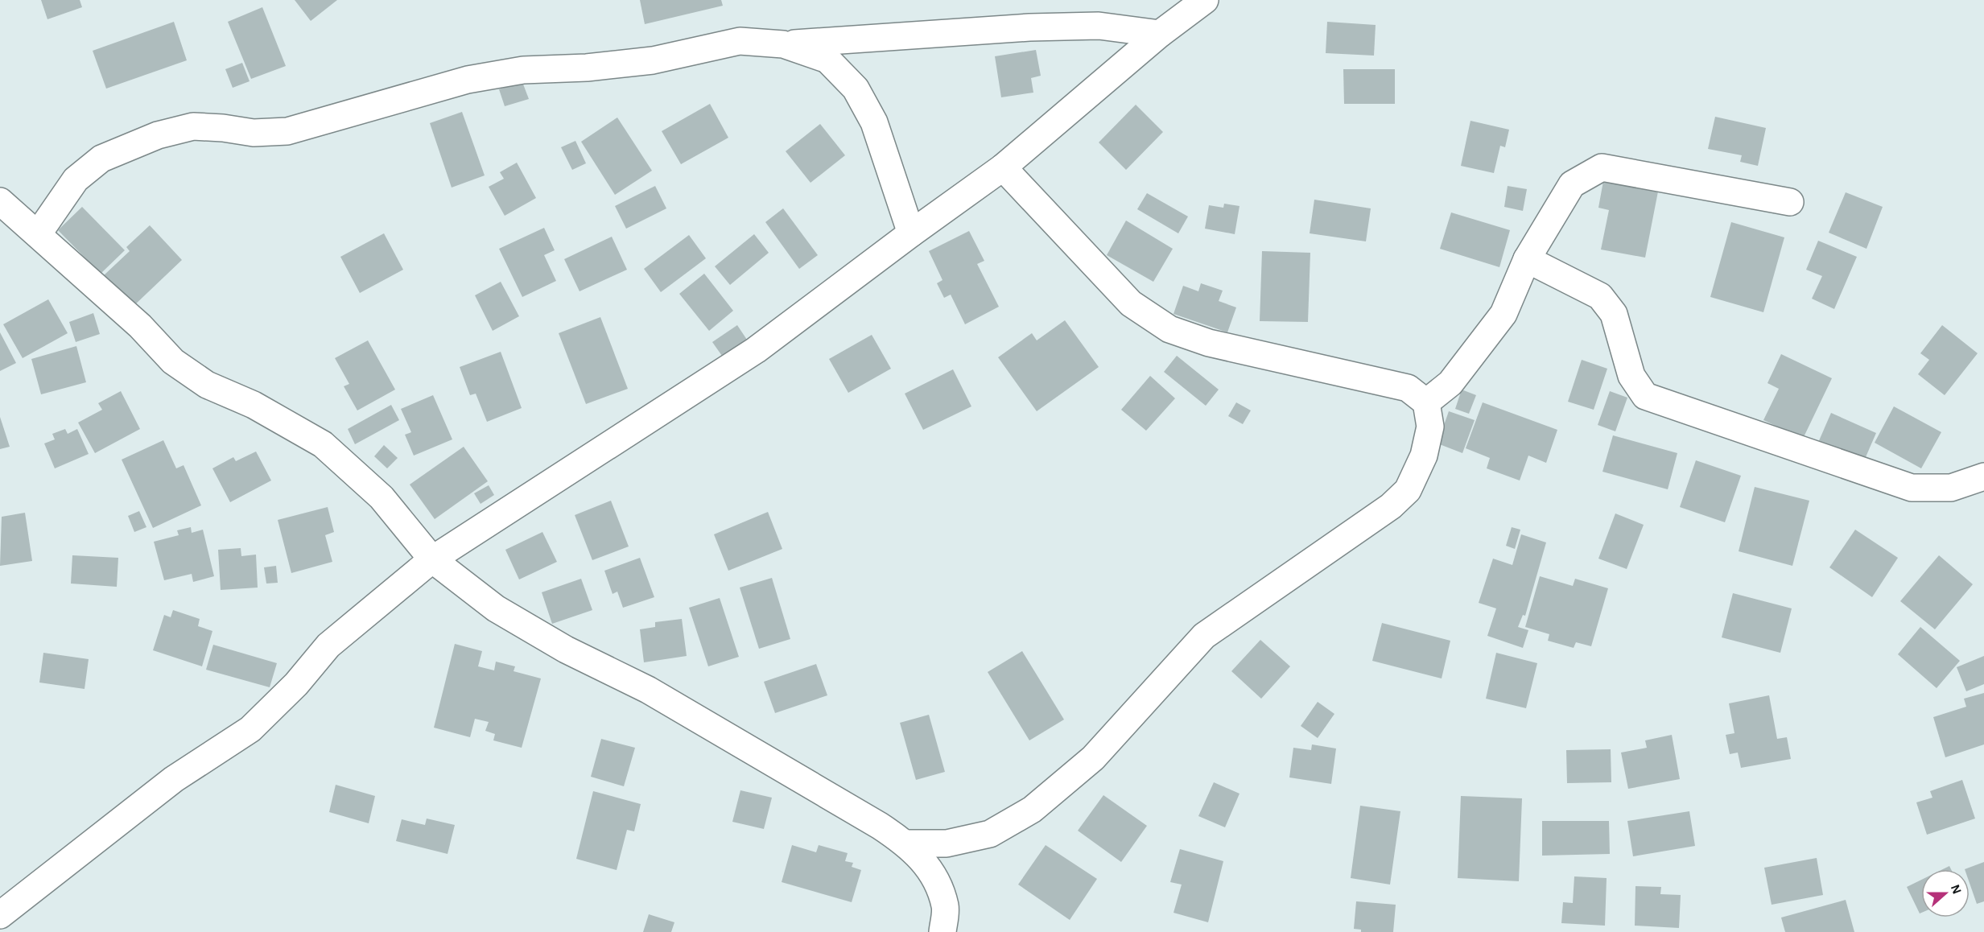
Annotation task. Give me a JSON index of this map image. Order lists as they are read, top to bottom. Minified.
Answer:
{"north":"right"}
